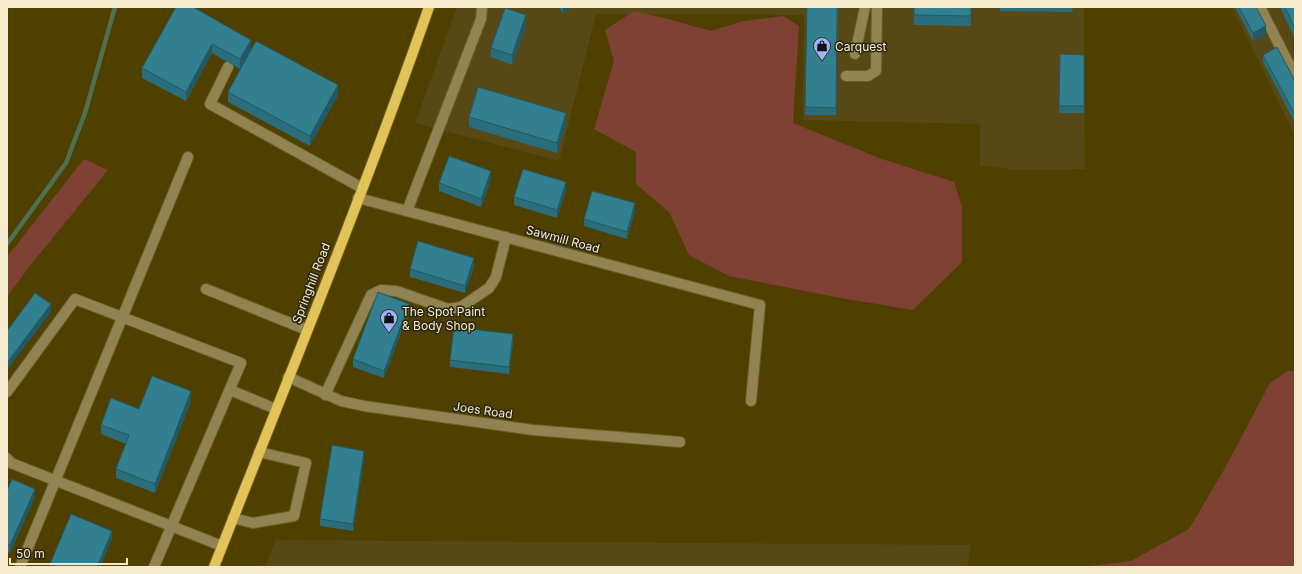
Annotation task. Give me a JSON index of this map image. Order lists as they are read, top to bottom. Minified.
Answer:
{"streets":{"main road":["Springhill Road"],"street":["Sawmill Road","Joes Road"]},"crossings":[["Sawmill Road","Springhill Road"],["Springhill Road","Joes Road"]],"places":{"shop":["Carquest","The Spot Paint & Body Shop"]},"scale_bar":"50 m"}
